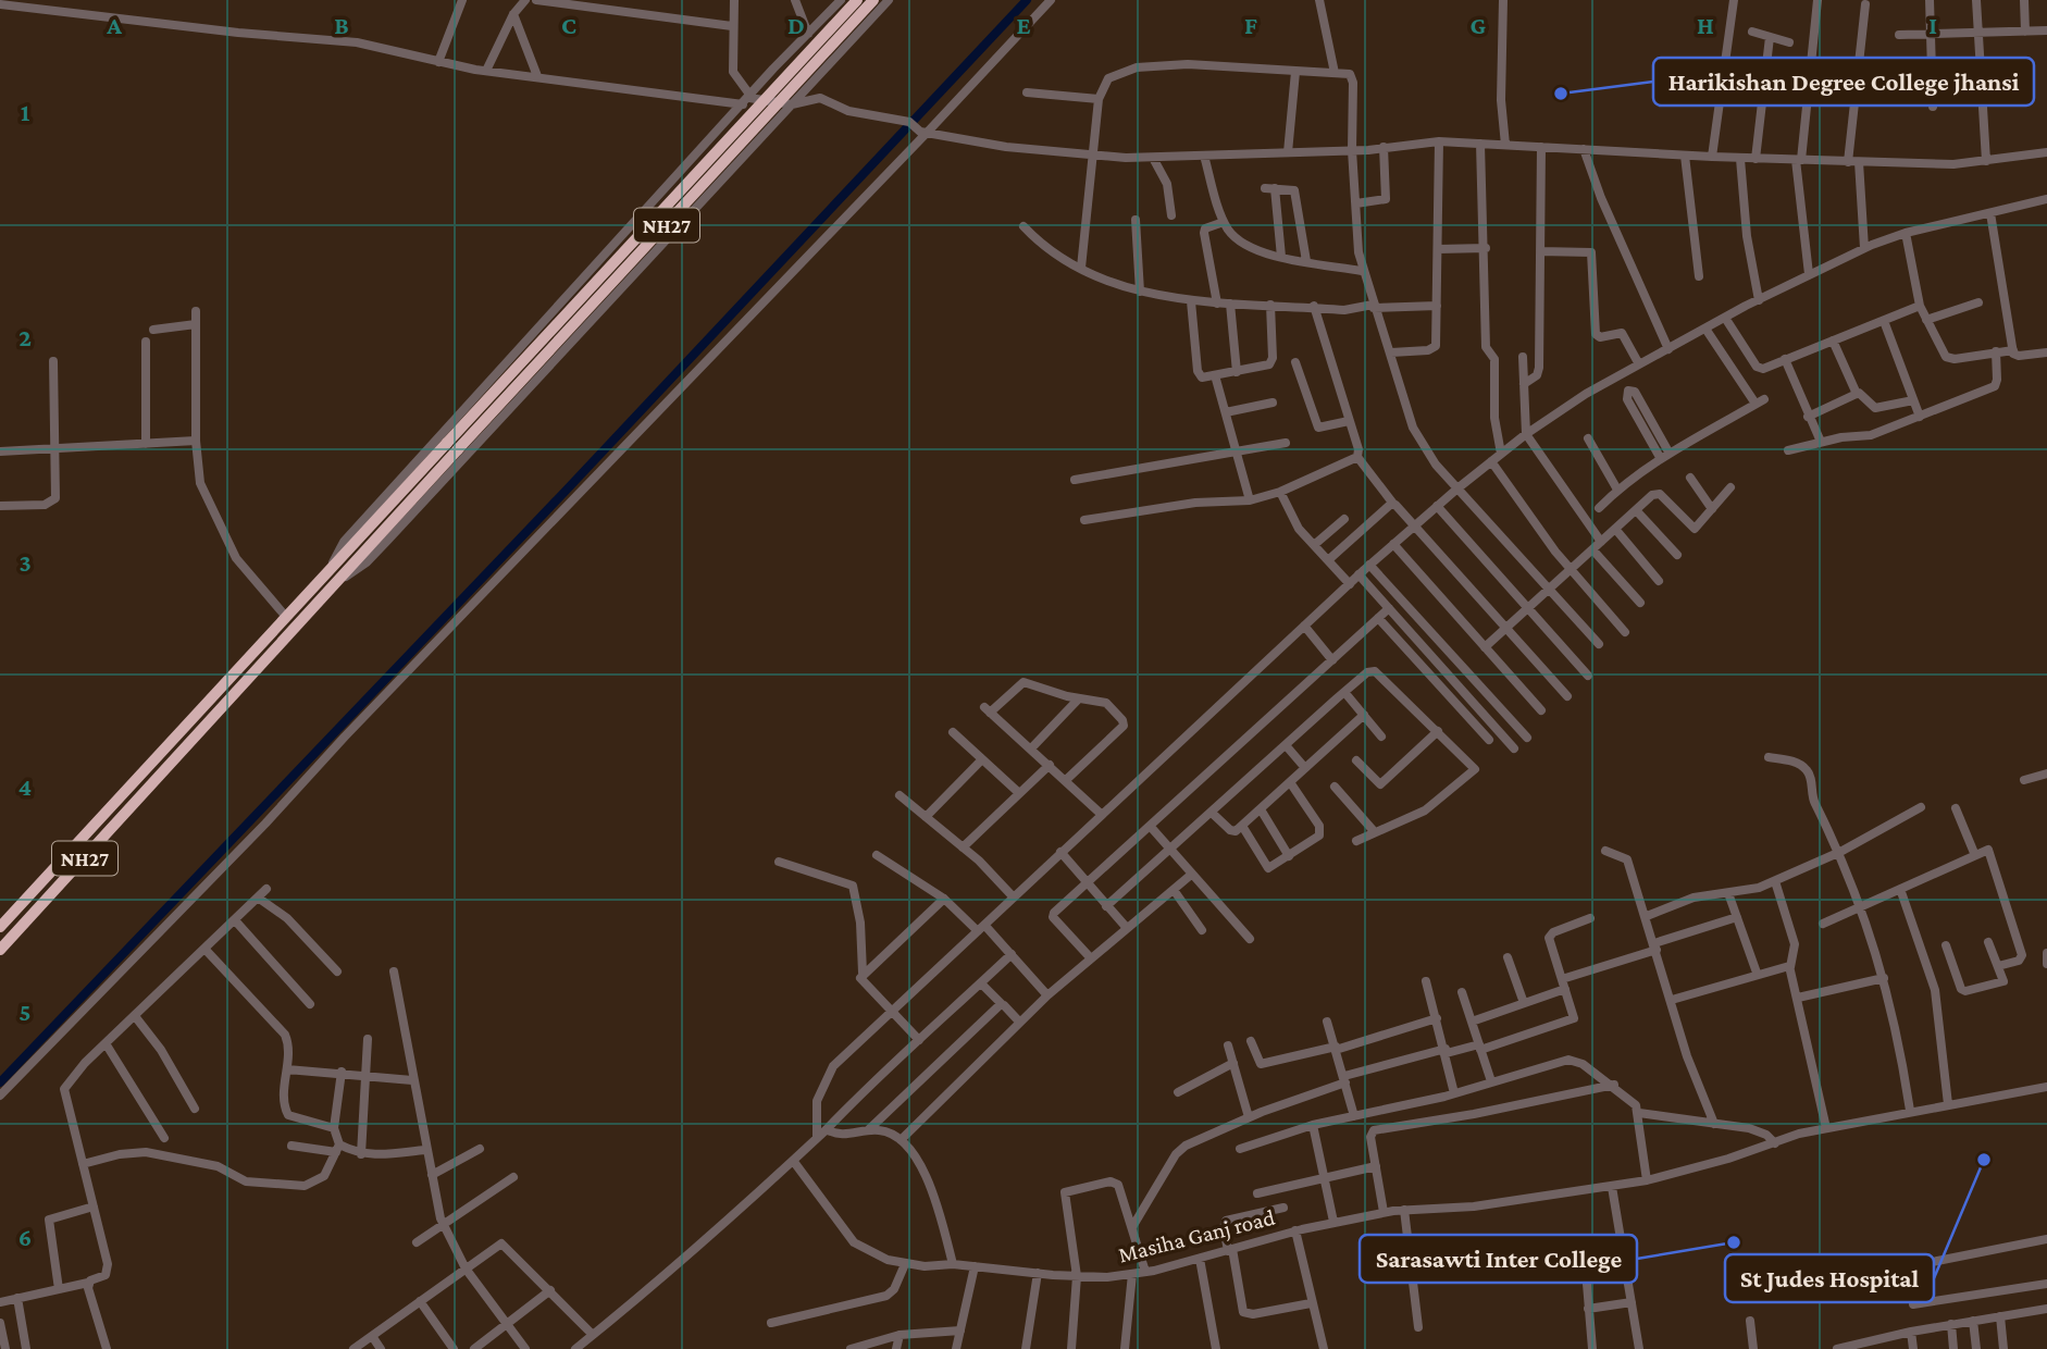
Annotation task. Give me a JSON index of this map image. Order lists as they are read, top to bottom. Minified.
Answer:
{"streets":{"highway":["NH27"],"street":["Masiha Ganj road"]},"places":["Harikishan Degree College jhansi","St Judes Hospital","Sarasawti Inter College"],"grid":{"columns":["A","B","C","D","E","F","G","H","I"],"rows":["1","2","3","4","5","6"]}}
